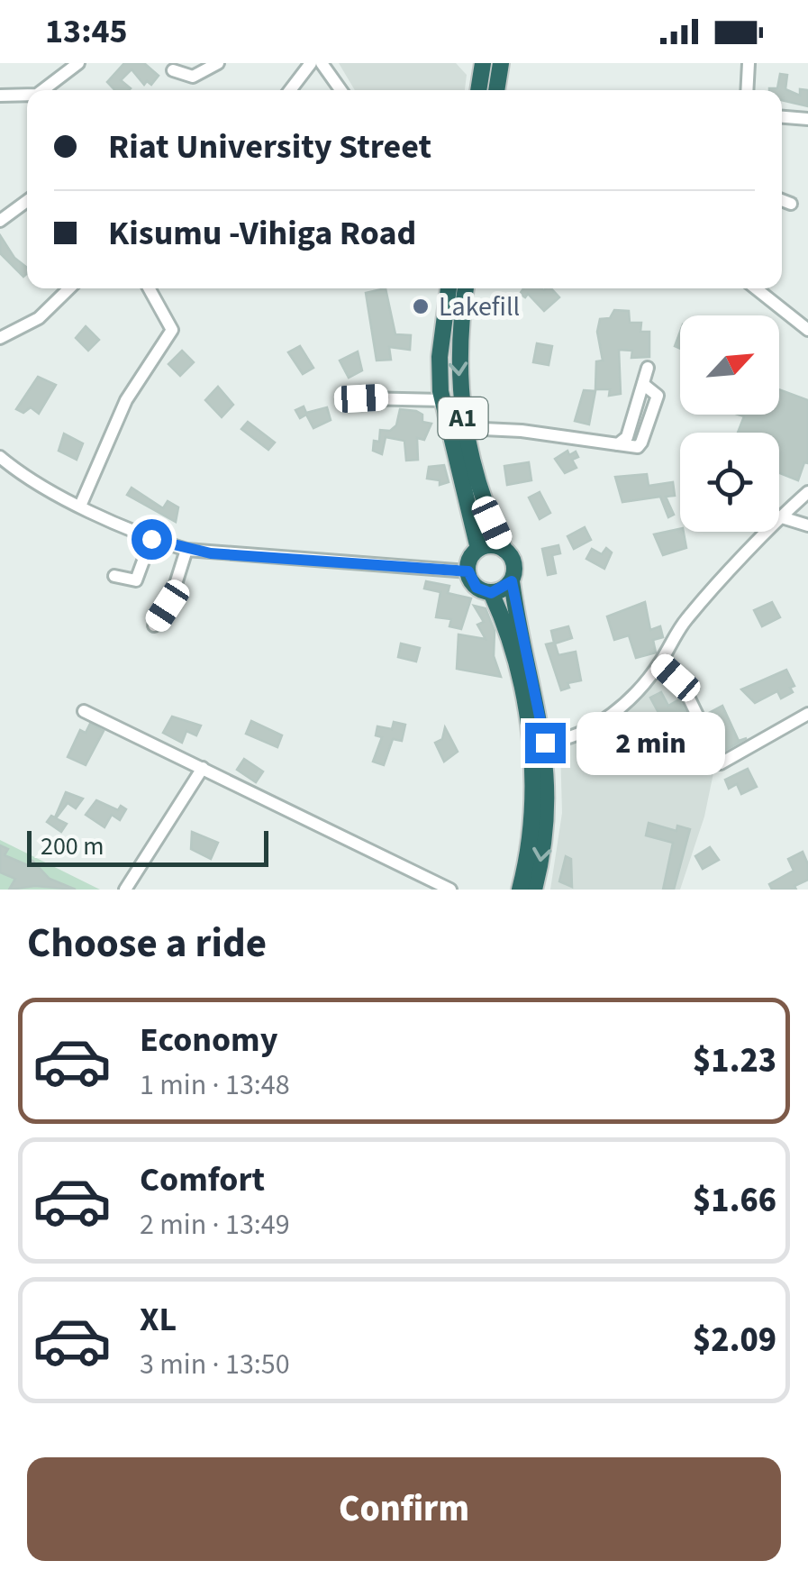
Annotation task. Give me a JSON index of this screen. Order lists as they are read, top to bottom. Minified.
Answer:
{"streets":{"highway":["A1"]},"places":["Lakefill"],"scale_bar":"200 m","north":"top right","page":{"status":"13:45","banner":["Riat University Street","Kisumu -Vihiga Road"],"bubble":"2 min","scale":"200 m","heading":"Choose a ride","list":[{"name":"Economy","note":"1 min · 13:48","value":"$1.23"},{"name":"Comfort","note":"2 min · 13:49","value":"$1.66"},{"name":"XL","note":"3 min · 13:50","value":"$2.09"}],"buttons":"Confirm"}}
